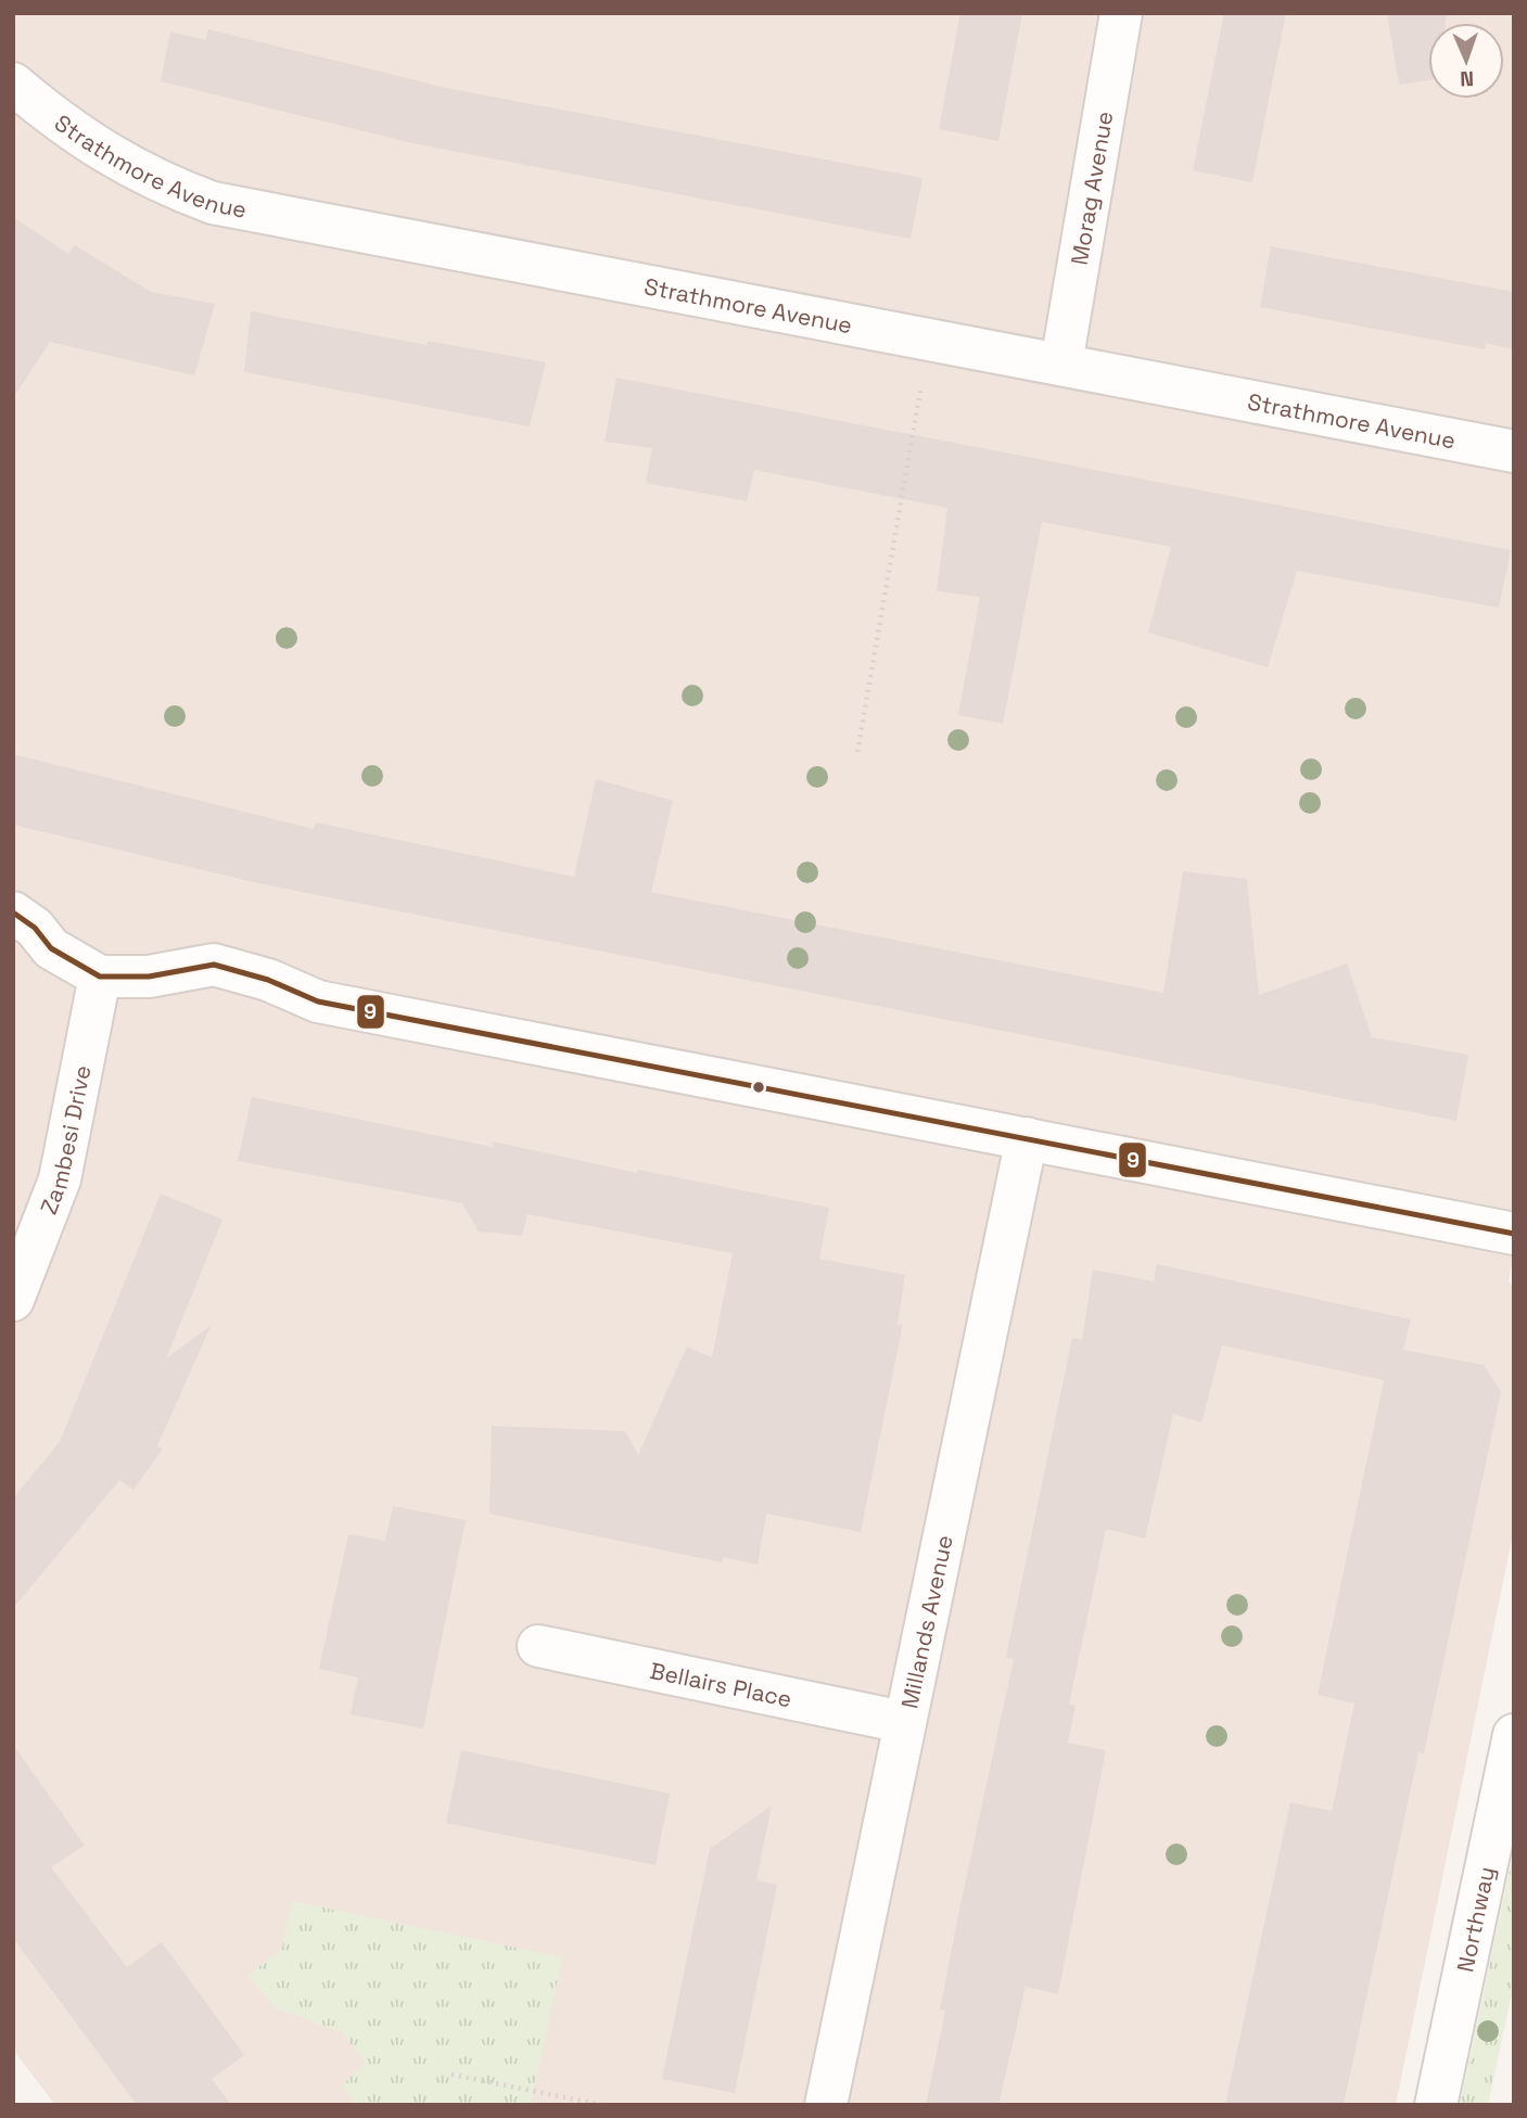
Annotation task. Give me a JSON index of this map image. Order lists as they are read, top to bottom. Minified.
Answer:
{"streets":{"street":["Strathmore Avenue","Morag Avenue","Zambesi Drive","Millands Avenue","Bellairs Place","Northway"]},"crossings":[["Strathmore Avenue","Morag Avenue"],["Millands Avenue","Bellairs Place"]],"lines":["transit line 9"],"north":"bottom"}
